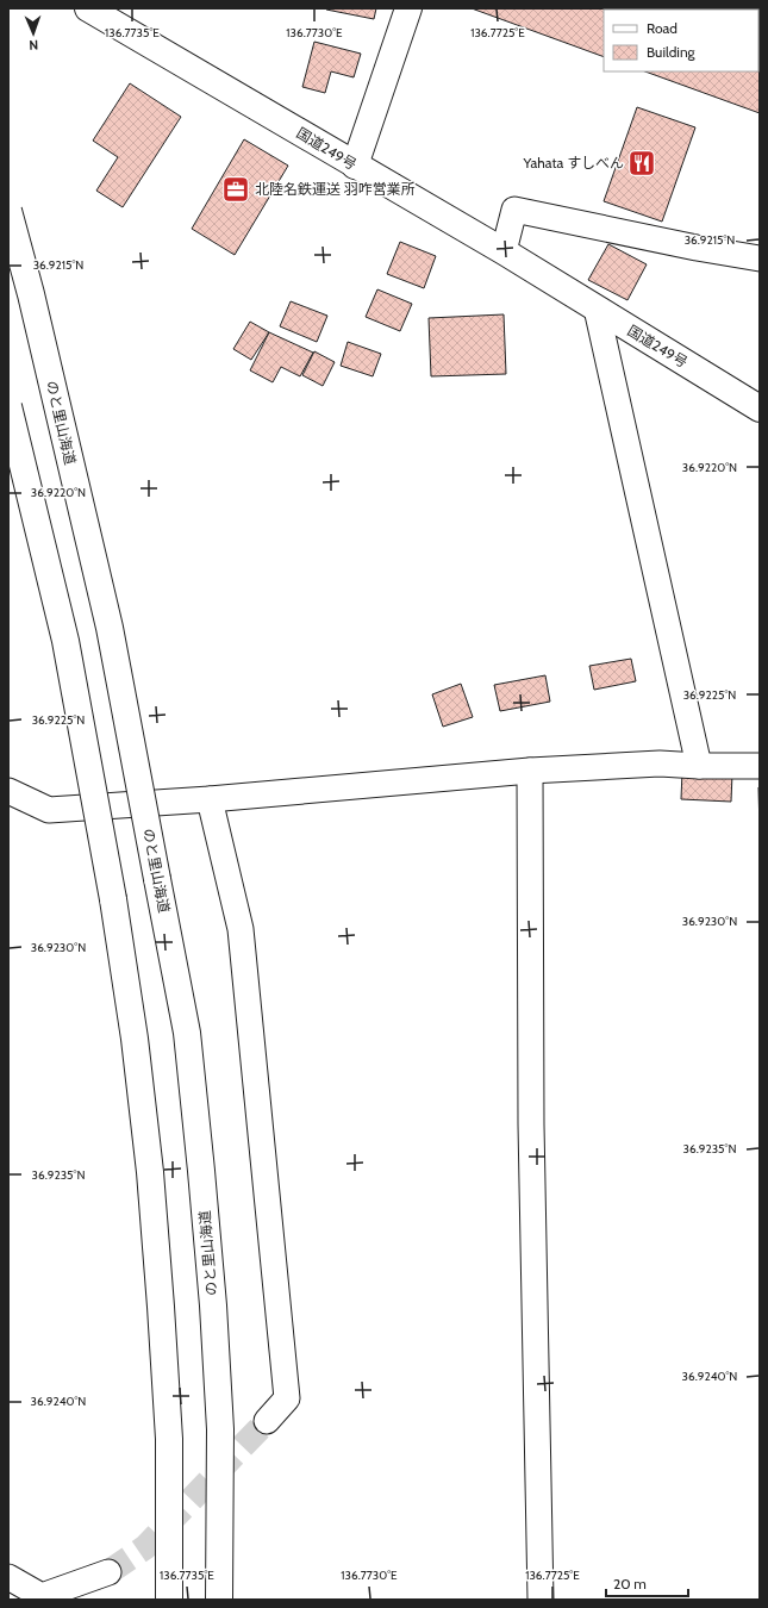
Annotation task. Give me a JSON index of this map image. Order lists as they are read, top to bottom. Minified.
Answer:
{"streets":{"main road":["国道249号","のと里山海道"]},"places":{"restaurant":["Yahata すしべん"],"office":["北陸名鉄運送 羽咋営業所"]},"legend":["Road","Building"],"scale_bar":"20 m","north":"bottom","coordinates":["136.7735°E","136.7730°E","136.7725°E","36.9215°N","36.9220°N","36.9225°N","36.9230°N","36.9235°N","36.9240°N"]}
